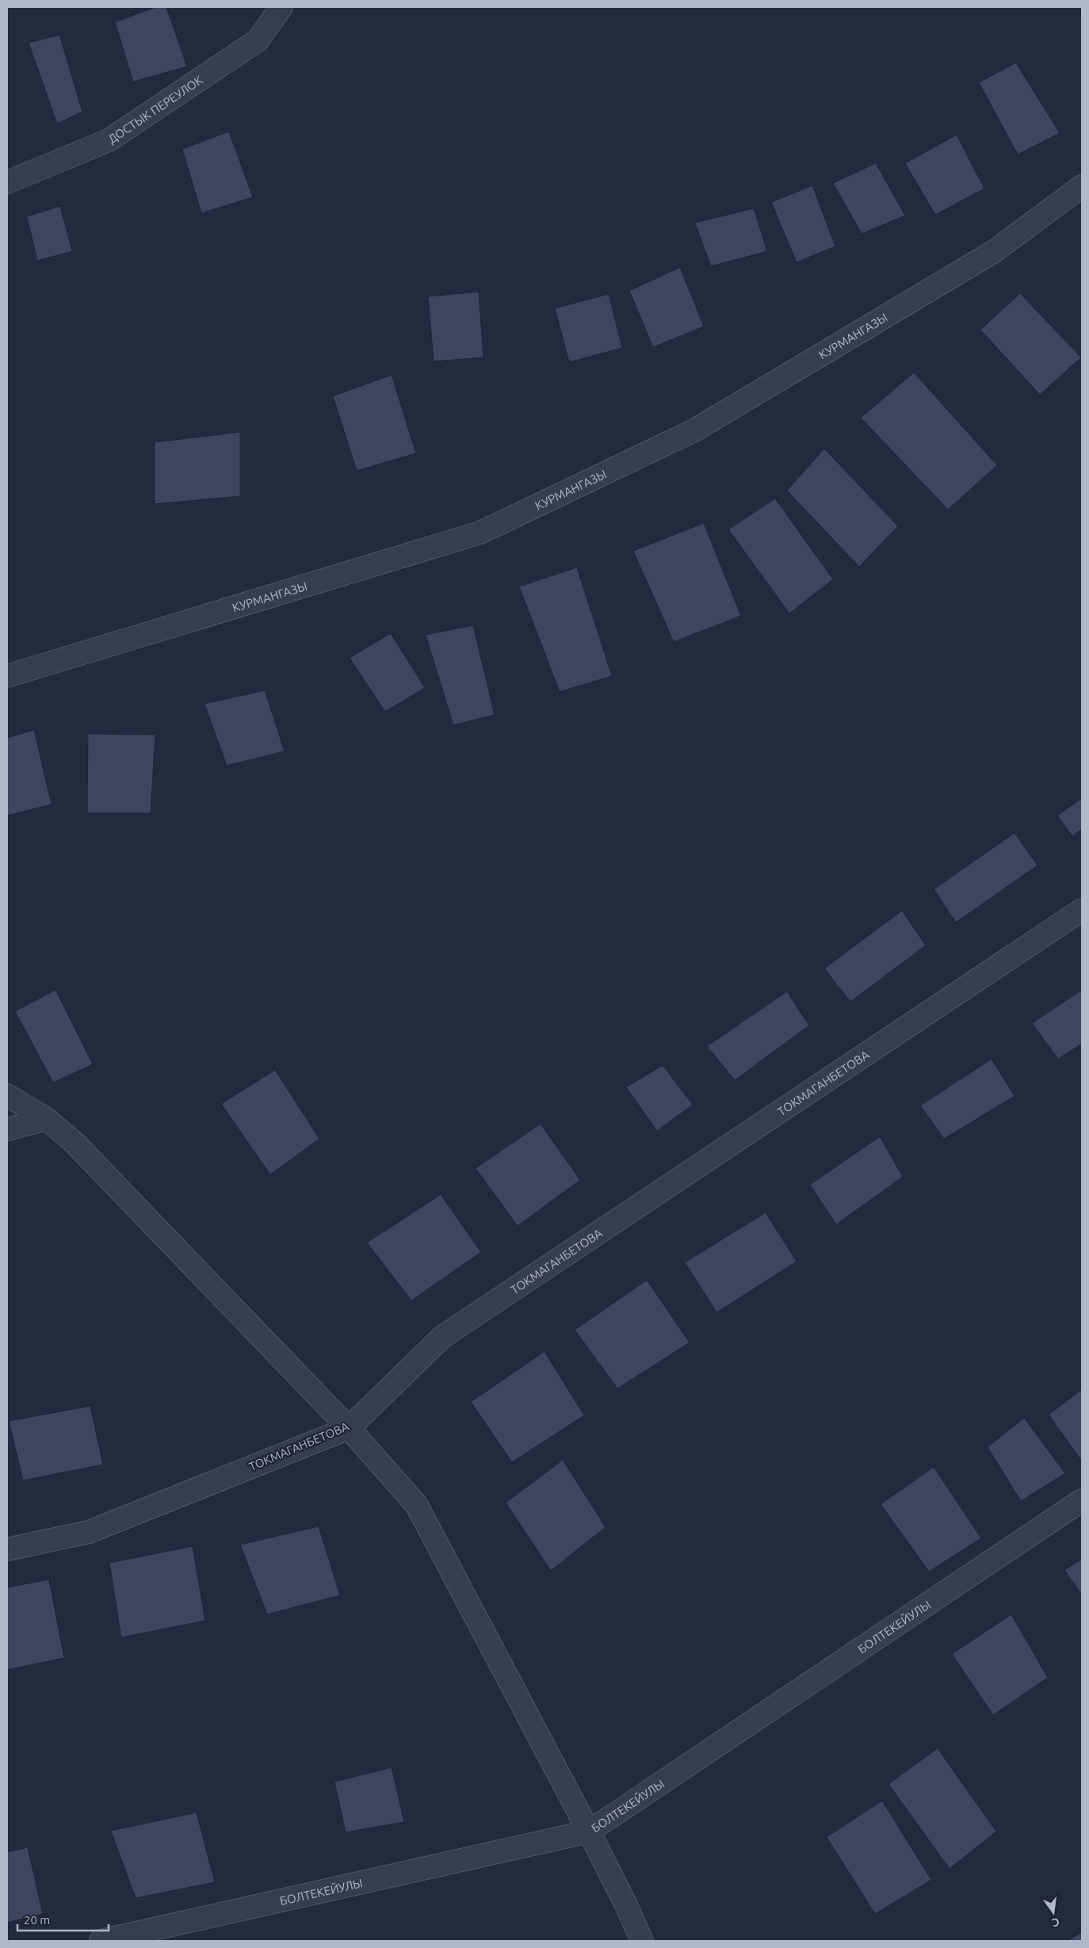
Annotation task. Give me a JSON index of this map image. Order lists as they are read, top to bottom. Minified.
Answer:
{"streets":{"street":["ДОСТЫК ПЕРЕУЛОК","КУРМАНГАЗЫ","ТОКМАГАНБЕТОВА","БОЛТЕКЕЙУЛЫ"]},"scale_bar":"20 m","north":"bottom"}
